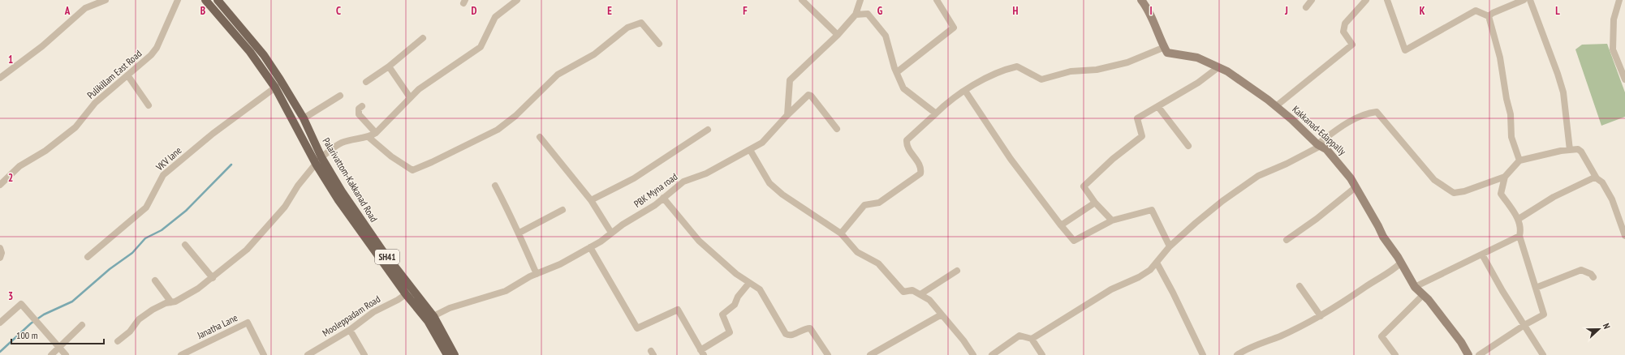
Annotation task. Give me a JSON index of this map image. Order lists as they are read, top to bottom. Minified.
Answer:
{"streets":{"main road":["Palarivattom-Kakkanad Road","SH41"],"street":["Pulikillam East Road","Kakkanad-Edappally","VKV lane","PBK Myna road","Mooleppadam Road","Janatha Lane"]},"crossings":[["Palarivattom-Kakkanad Road","PBK Myna road"]],"scale_bar":"100 m","north":"right","grid":{"columns":["A","B","C","D","E","F","G","H","I","J","K","L"],"rows":["1","2","3"]}}
